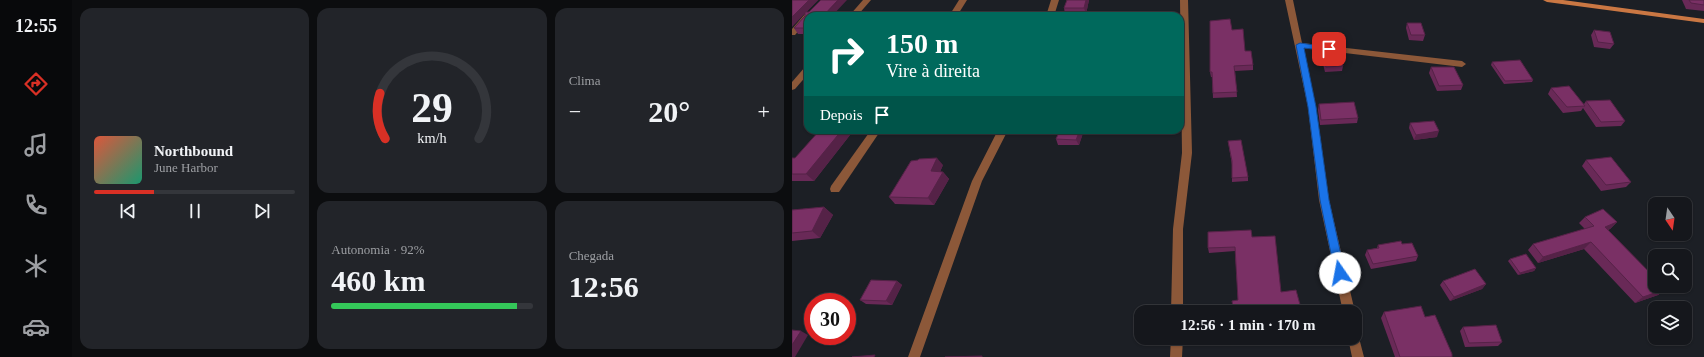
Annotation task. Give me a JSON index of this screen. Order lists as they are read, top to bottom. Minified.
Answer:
{"north":"bottom","page":{"tabs":"12:55","tile":["Clima",["Autonomia · 92%","460 km"],["Chegada","12:56"]],"turn":["150 m","Vire à direita"],"heat":["−","20°","+"],"then":"Depois","song":["Northbound","June Harbor"],"limit":"30","trip":"12:56 · 1 min · 170 m","gauge":["29","km/h"]}}
